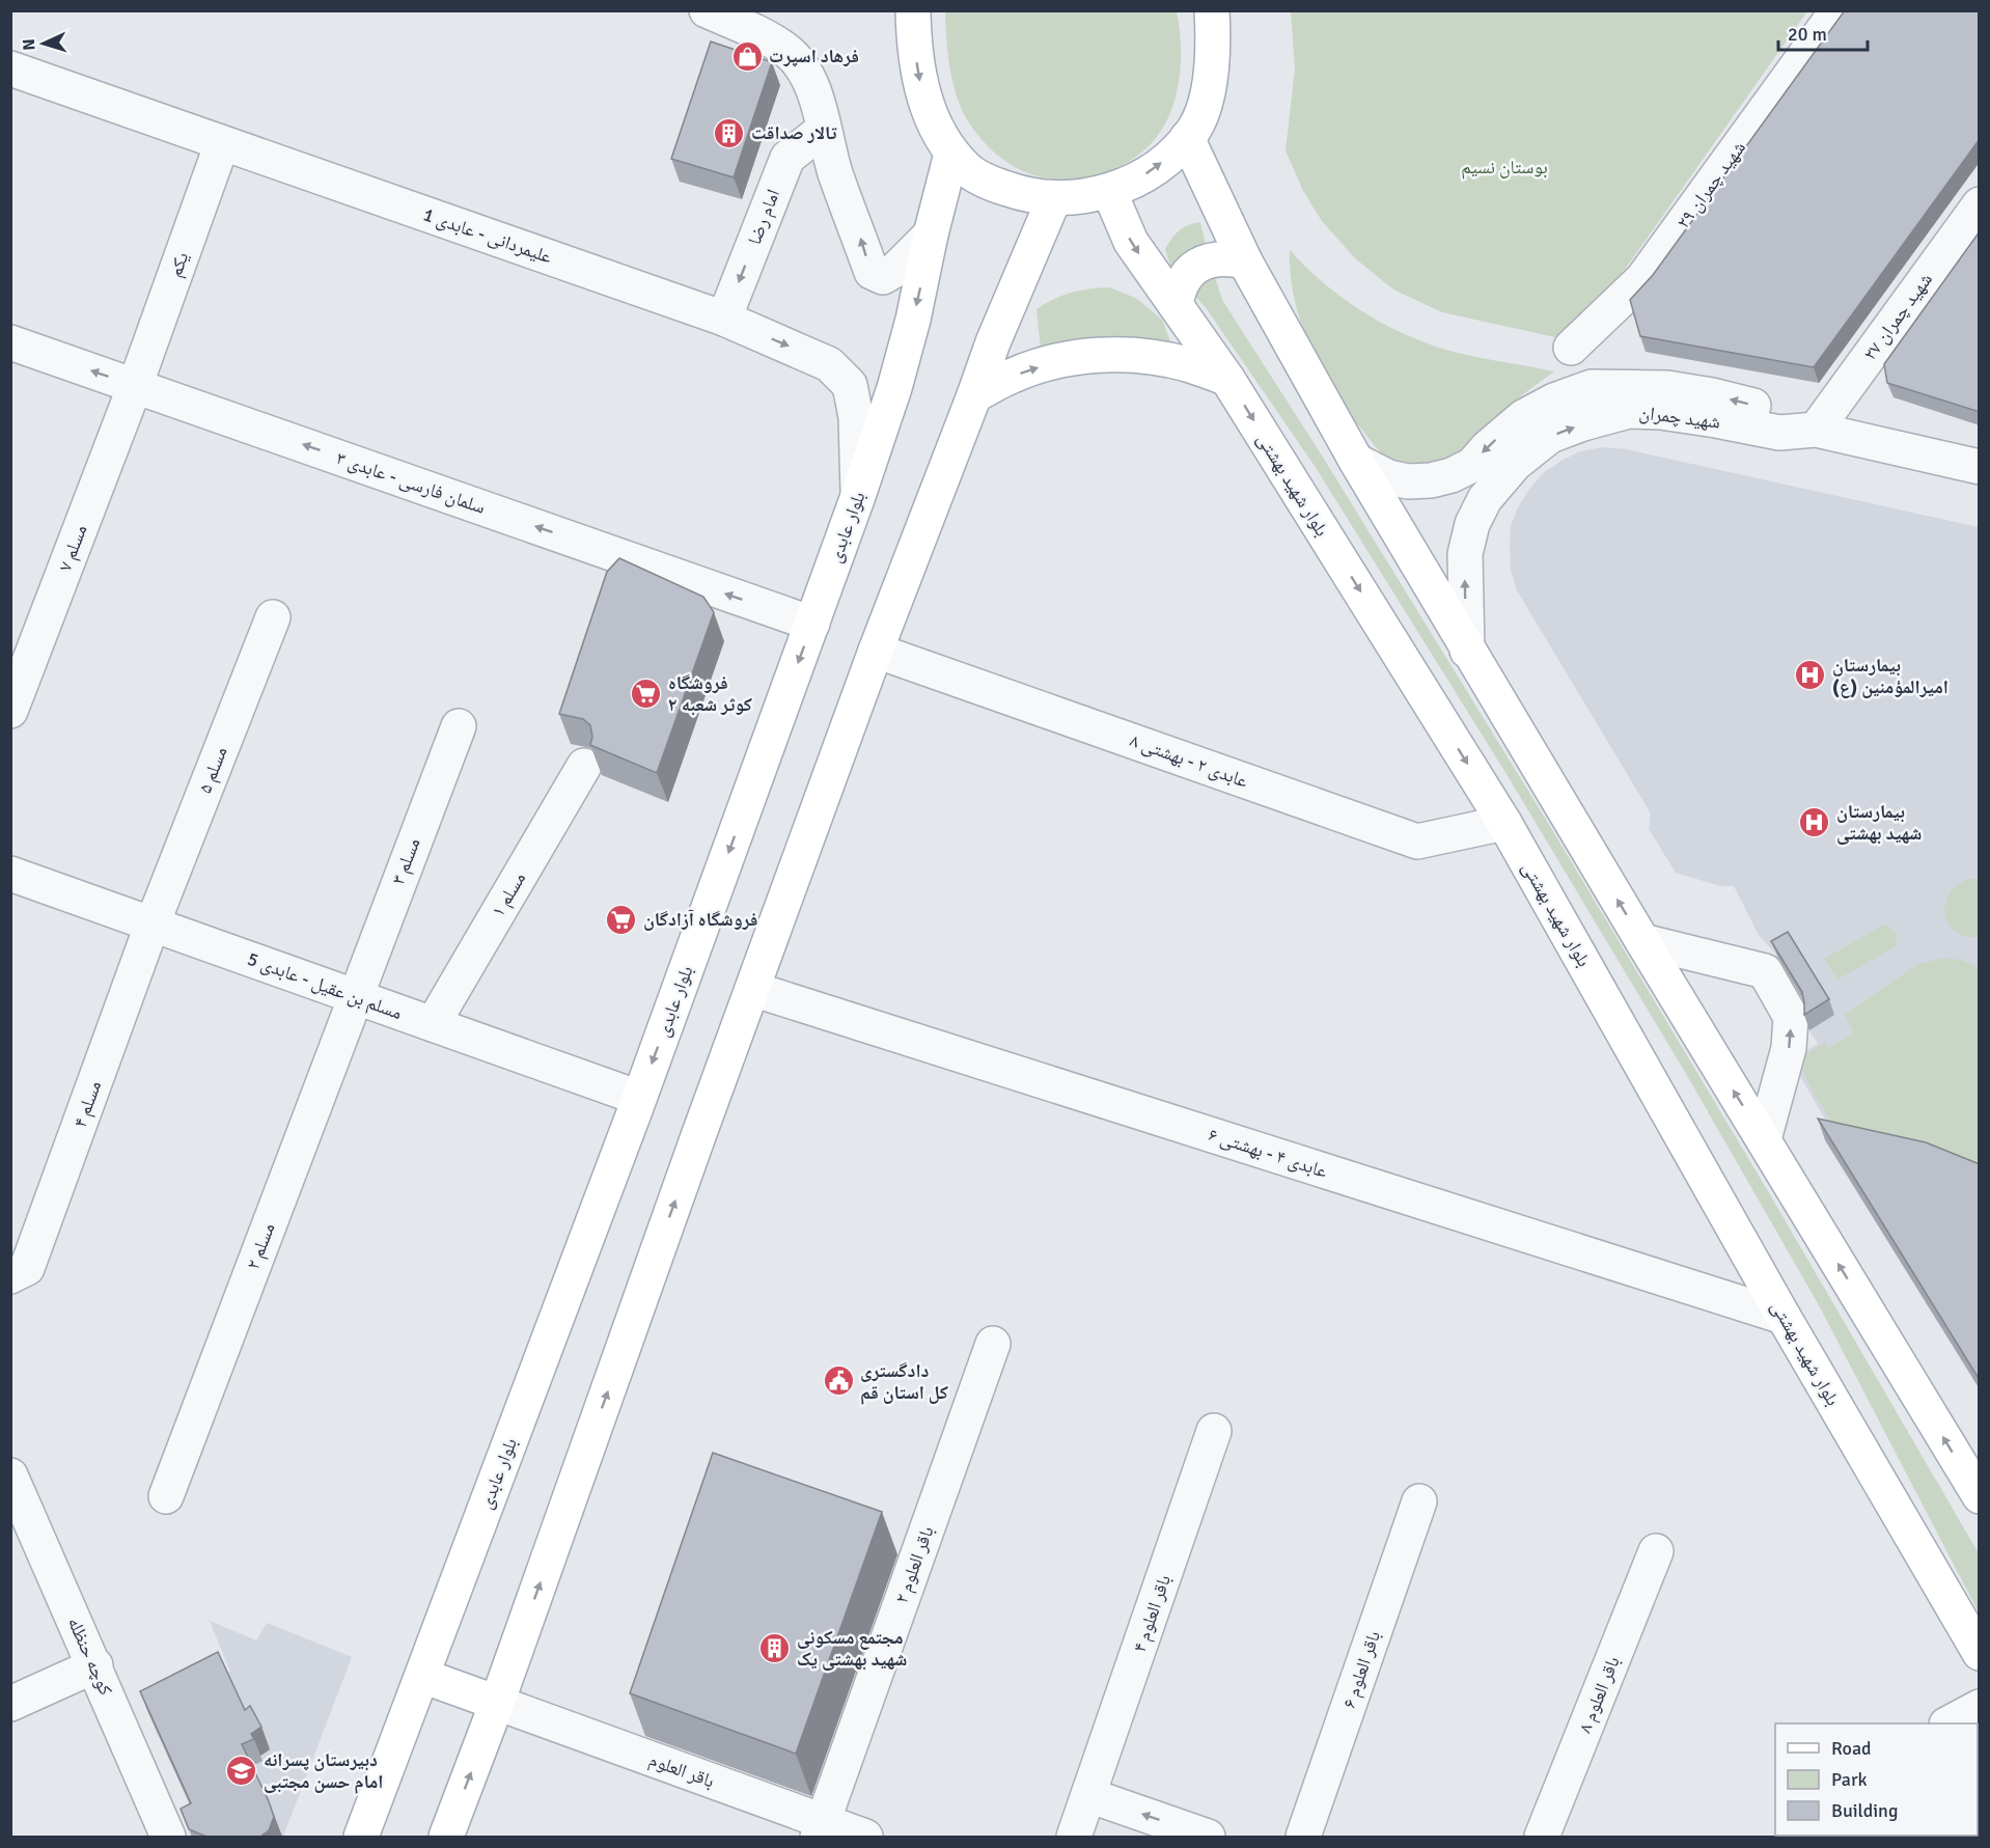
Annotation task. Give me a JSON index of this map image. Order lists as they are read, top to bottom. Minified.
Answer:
{"streets":{"main road":["بلوار شهید بهشتی","بلوار عابدی"],"street":["شهید چمران ۲۹","امام رضا","علیمردانی - عابدی 1","یکم","شهید چمران ۲۷","شهید چمران","سلمان فارسی - عابدی ۳","مسلم ۷","عابدی ۲ - بهشتی ۸","مسلم ۵","مسلم ۳","مسلم ۱","مسلم بن عقیل - عابدی 5","مسلم ۴","عابدی ۴ - بهشتی ۶","مسلم ۲","باقر العلوم ۲","باقر العلوم ۴","کوچه حنظله","باقر العلوم ۶","باقر العلوم ۸","باقر العلوم"]},"crossings":[["امام رضا","علیمردانی - عابدی 1"],["علیمردانی - عابدی 1","یکم"],["علیمردانی - عابدی 1","بلوار عابدی"],["یکم","سلمان فارسی - عابدی ۳"],["یکم","مسلم ۷"],["شهید چمران ۲۷","شهید چمران"],["سلمان فارسی - عابدی ۳","بلوار عابدی"],["سلمان فارسی - عابدی ۳","مسلم ۷"],["بلوار شهید بهشتی","عابدی ۲ - بهشتی ۸"],["بلوار شهید بهشتی","عابدی ۴ - بهشتی ۶"],["بلوار عابدی","مسلم بن عقیل - عابدی 5"],["مسلم ۵","مسلم بن عقیل - عابدی 5"],["مسلم ۵","مسلم ۴"],["مسلم ۳","مسلم بن عقیل - عابدی 5"],["مسلم ۳","مسلم ۲"],["مسلم ۱","مسلم بن عقیل - عابدی 5"],["مسلم بن عقیل - عابدی 5","مسلم ۴"],["مسلم بن عقیل - عابدی 5","مسلم ۲"],["باقر العلوم ۲","باقر العلوم"]],"one_way":["امام رضا","سلمان فارسی - عابدی ۳"],"parks":["بوستان نسیم"],"places":{"shop":["فرهاد اسپرت"],"building":["تالار صداقت","مجتمع مسکونی شهید بهشتی یک"],"hospital":["بیمارستان امیرالمؤمنین (ع)","بیمارستان شهید بهشتی"],"supermarket":["فروشگاه کوثر شعبه ۲","فروشگاه آزادگان"],"public building":["دادگستری کل استان قم"],"school or university":["دبیرستان پسرانه امام حسن مجتبی"]},"legend":["Road","Park","Building"],"scale_bar":"20 m","north":"left"}
